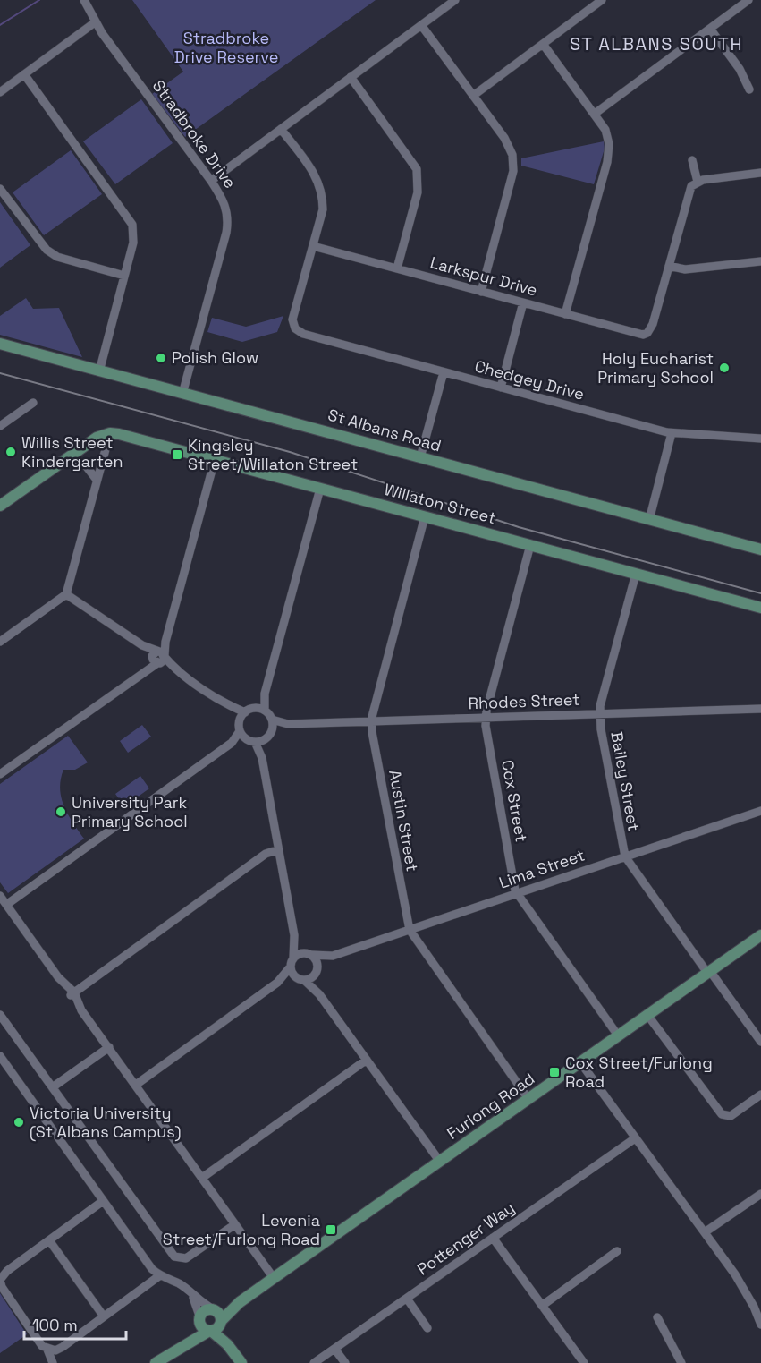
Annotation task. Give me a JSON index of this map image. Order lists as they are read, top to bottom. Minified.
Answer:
{"streets":{"main road":["St Albans Road","Willaton Street","Furlong Road"],"street":["Stradbroke Drive","Larkspur Drive","Chedgey Drive","Rhodes Street","Bailey Street","Cox Street","Austin Street","Lima Street","Pottenger Way"]},"crossings":[["Stradbroke Drive","St Albans Road"],["Larkspur Drive","Chedgey Drive"],["Willaton Street","Bailey Street"],["Willaton Street","Cox Street"],["Willaton Street","Austin Street"],["Rhodes Street","Bailey Street"],["Rhodes Street","Cox Street"],["Rhodes Street","Austin Street"],["Bailey Street","Lima Street"],["Bailey Street","Furlong Road"],["Cox Street","Lima Street"],["Cox Street","Furlong Road"],["Austin Street","Lima Street"],["Austin Street","Furlong Road"]],"districts":["ST ALBANS SOUTH"],"parks":["Stradbroke Drive Reserve"],"places":{"other":["Polish Glow","Holy Eucharist Primary School","Willis Street Kindergarten","University Park Primary School","Victoria University (St Albans Campus)"],"transit":["Kingsley Street/Willaton Street","Cox Street/Furlong Road","Levenia Street/Furlong Road"]},"scale_bar":"100 m"}
